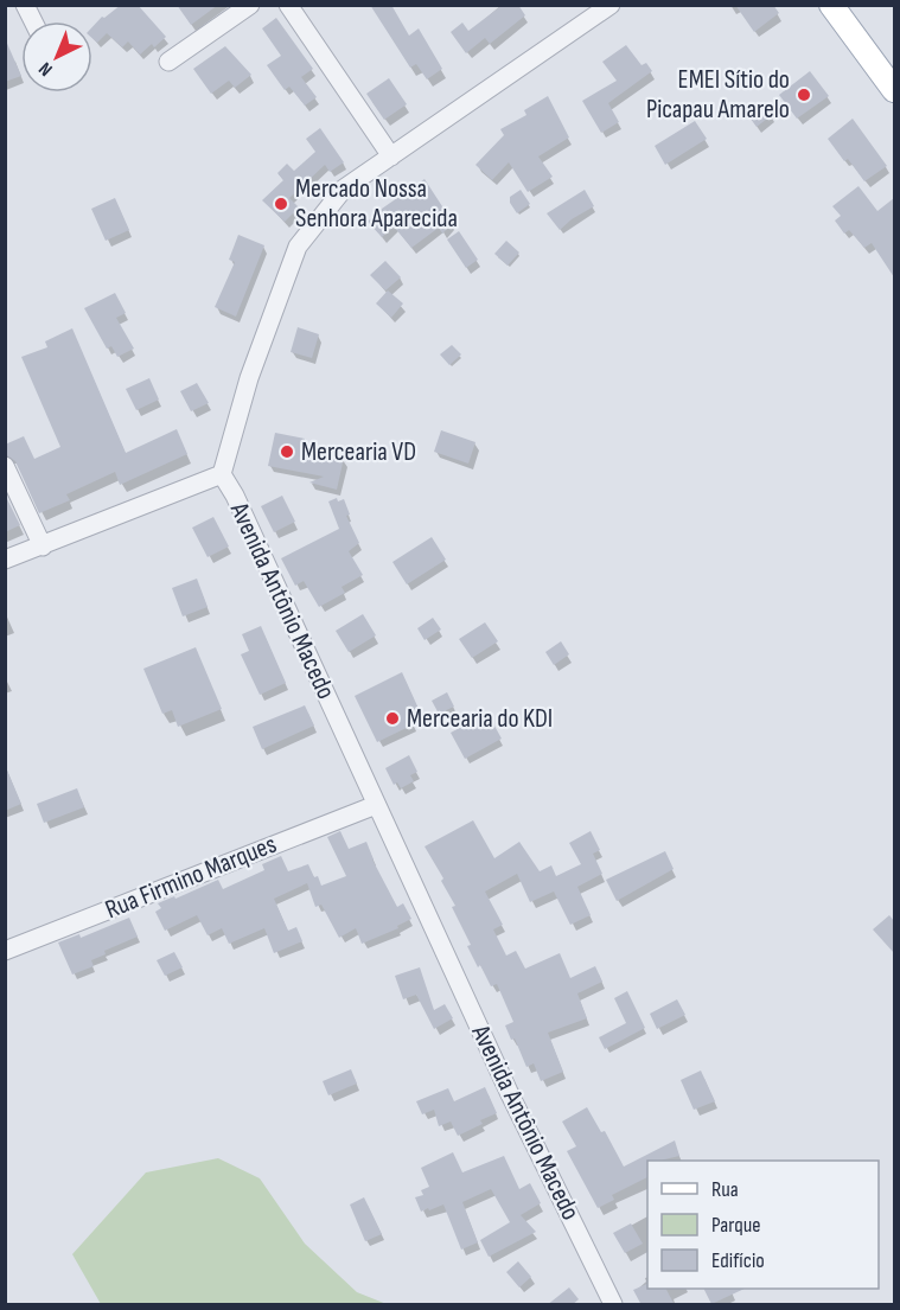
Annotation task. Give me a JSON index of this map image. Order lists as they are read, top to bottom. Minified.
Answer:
{"streets":{"street":["Avenida Antônio Macedo","Rua Firmino Marques"]},"crossings":[["Avenida Antônio Macedo","Rua Firmino Marques"]],"places":["EMEI Sítio do Picapau Amarelo","Mercado Nossa Senhora Aparecida","Mercearia VD","Mercearia do KDI"],"legend":["Rua","Parque","Edifício"],"north":"bottom left"}
